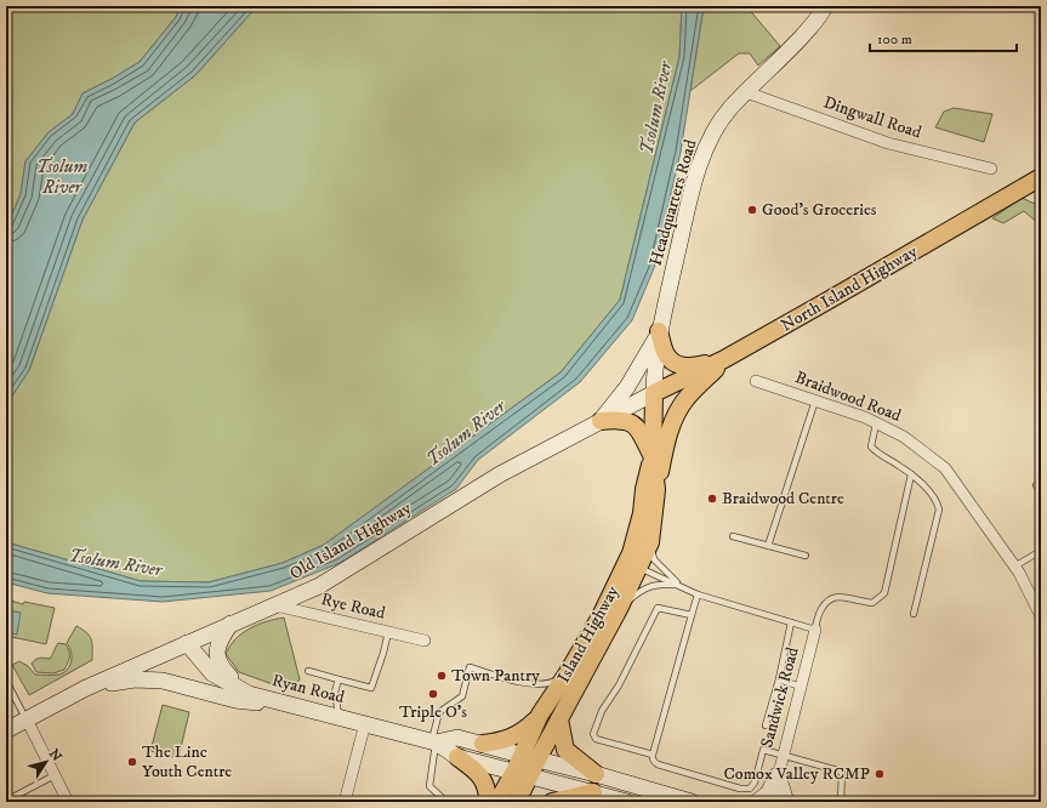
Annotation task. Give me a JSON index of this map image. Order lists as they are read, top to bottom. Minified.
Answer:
{"streets":{"main road":["Headquarters Road","North Island Highway","Old Island Highway","Island Highway","Ryan Road"],"street":["Dingwall Road","Braidwood Road","Rye Road","Sandwick Road"]},"crossings":[["Dingwall Road","Headquarters Road"],["Headquarters Road","North Island Highway"],["Headquarters Road","Old Island Highway"],["Headquarters Road","Island Highway"],["North Island Highway","Old Island Highway"],["North Island Highway","Island Highway"],["Old Island Highway","Rye Road"],["Old Island Highway","Island Highway"],["Old Island Highway","Ryan Road"],["Island Highway","Ryan Road"]],"water":["Tsolum River"],"places":["Good's Groceries","Braidwood Centre","Town Pantry","Triple O's","The Linc Youth Centre","Comox Valley RCMP"],"scale_bar":"100 m","north":"top right"}
